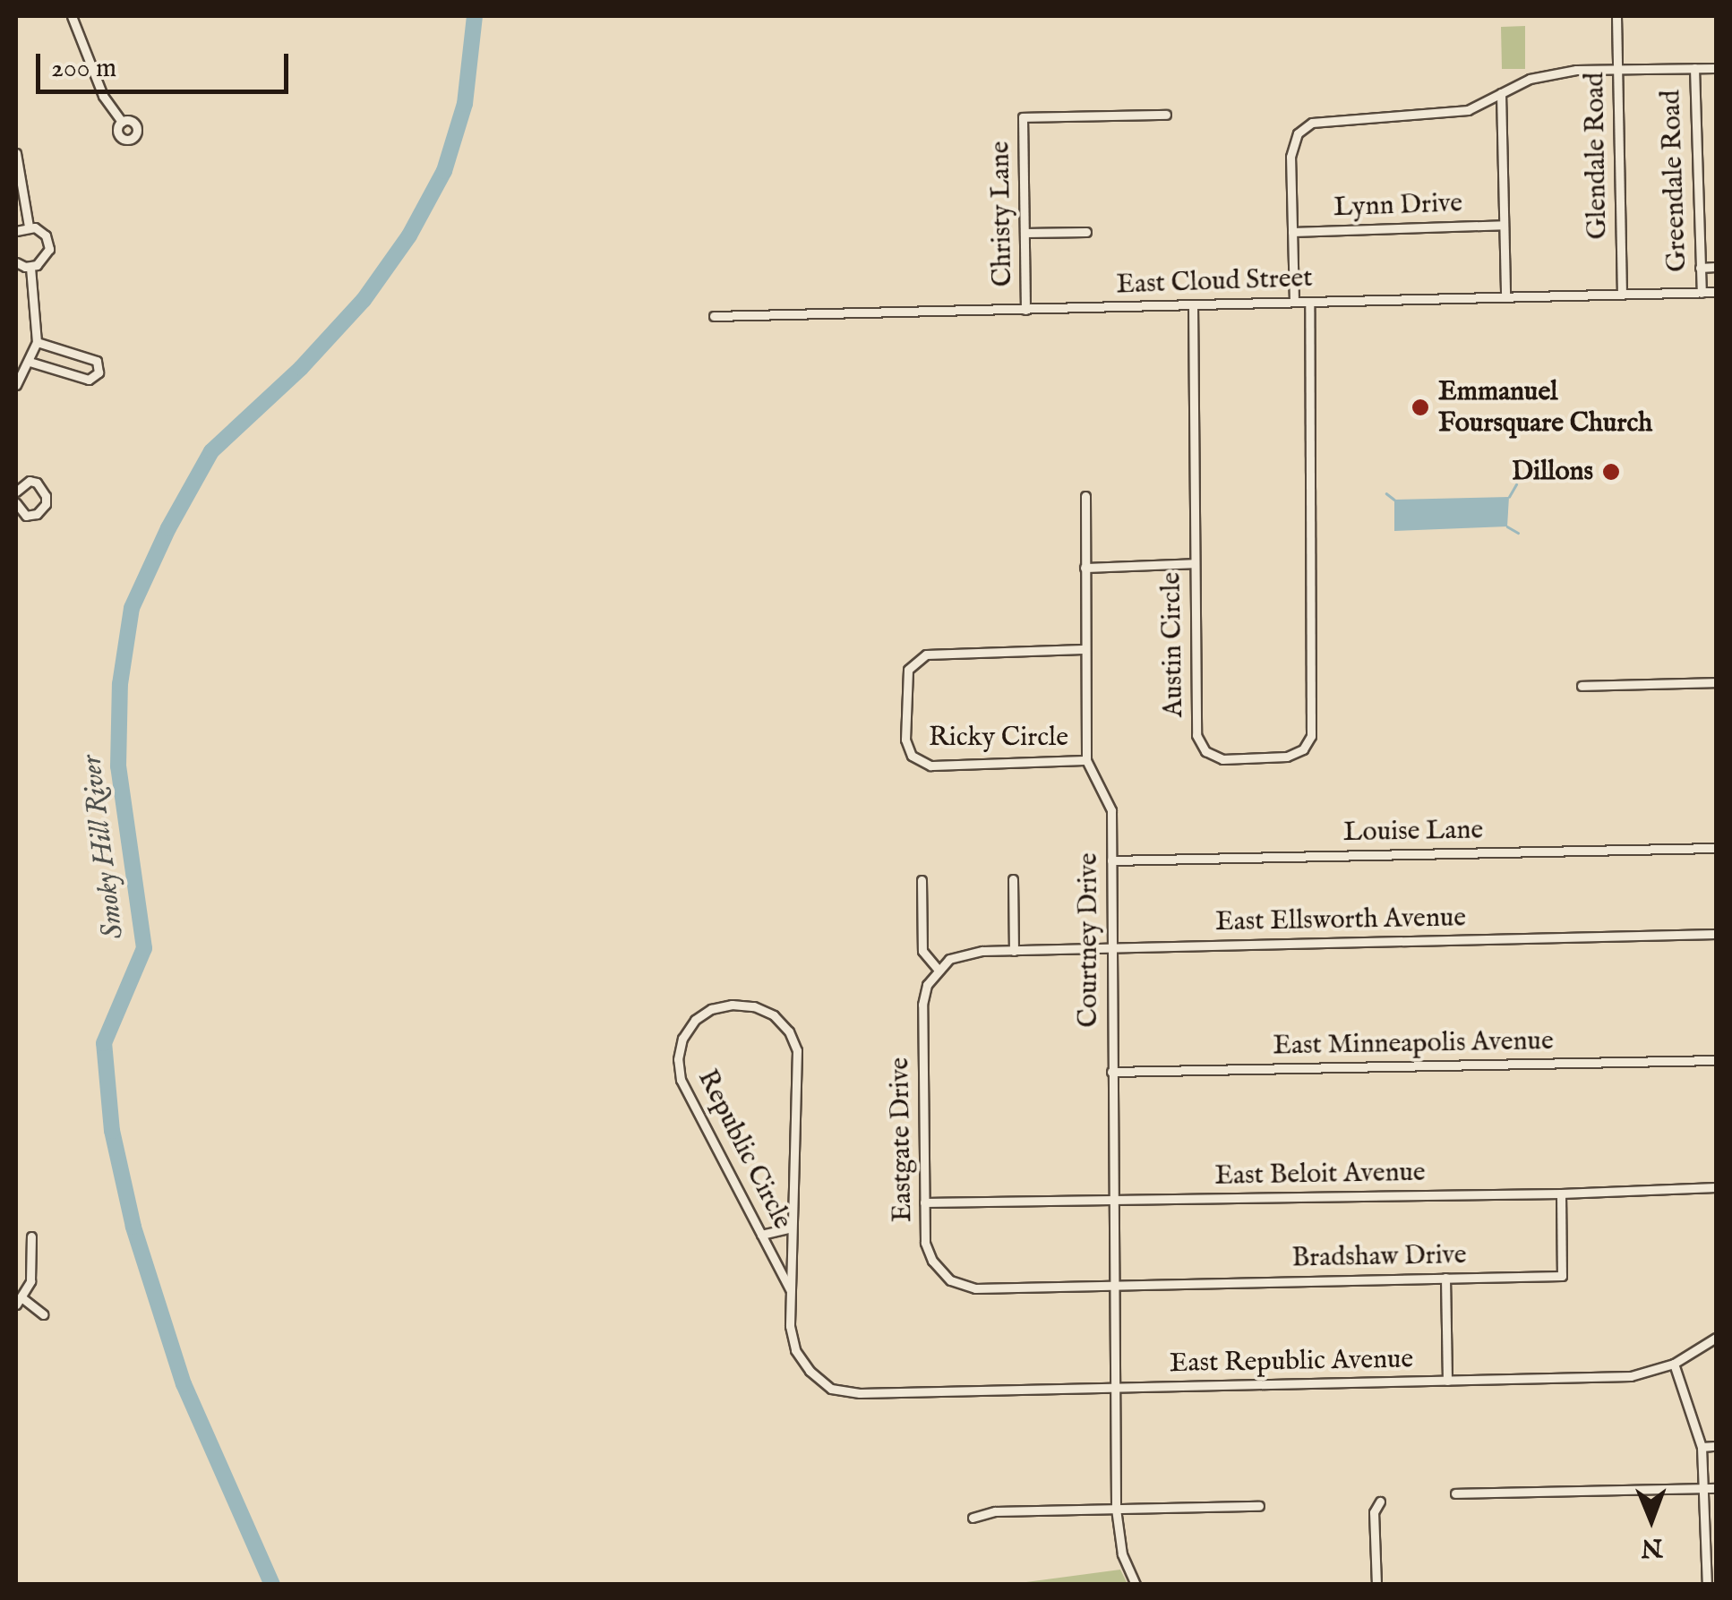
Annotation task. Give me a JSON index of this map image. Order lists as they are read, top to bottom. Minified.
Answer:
{"streets":{"street":["Glendale Road","Greendale Road","Lynn Drive","Christy Lane","East Cloud Street","Austin Circle","Ricky Circle","Louise Lane","East Ellsworth Avenue","Courtney Drive","East Minneapolis Avenue","Eastgate Drive","Republic Circle","East Beloit Avenue","Bradshaw Drive","East Republic Avenue"]},"crossings":[["Glendale Road","East Cloud Street"],["Greendale Road","East Cloud Street"],["Christy Lane","East Cloud Street"],["East Cloud Street","Austin Circle"],["Ricky Circle","Courtney Drive"],["Louise Lane","Courtney Drive"],["East Ellsworth Avenue","Courtney Drive"],["East Ellsworth Avenue","Eastgate Drive"],["Courtney Drive","East Minneapolis Avenue"],["Courtney Drive","Eastgate Drive"],["Courtney Drive","East Beloit Avenue"],["Courtney Drive","Bradshaw Drive"],["Courtney Drive","East Republic Avenue"],["Eastgate Drive","East Beloit Avenue"],["Eastgate Drive","Bradshaw Drive"],["Republic Circle","East Republic Avenue"],["East Beloit Avenue","Bradshaw Drive"]],"water":["Smoky Hill River"],"places":["Emmanuel Foursquare Church","Dillons"],"scale_bar":"200 m","north":"bottom"}
